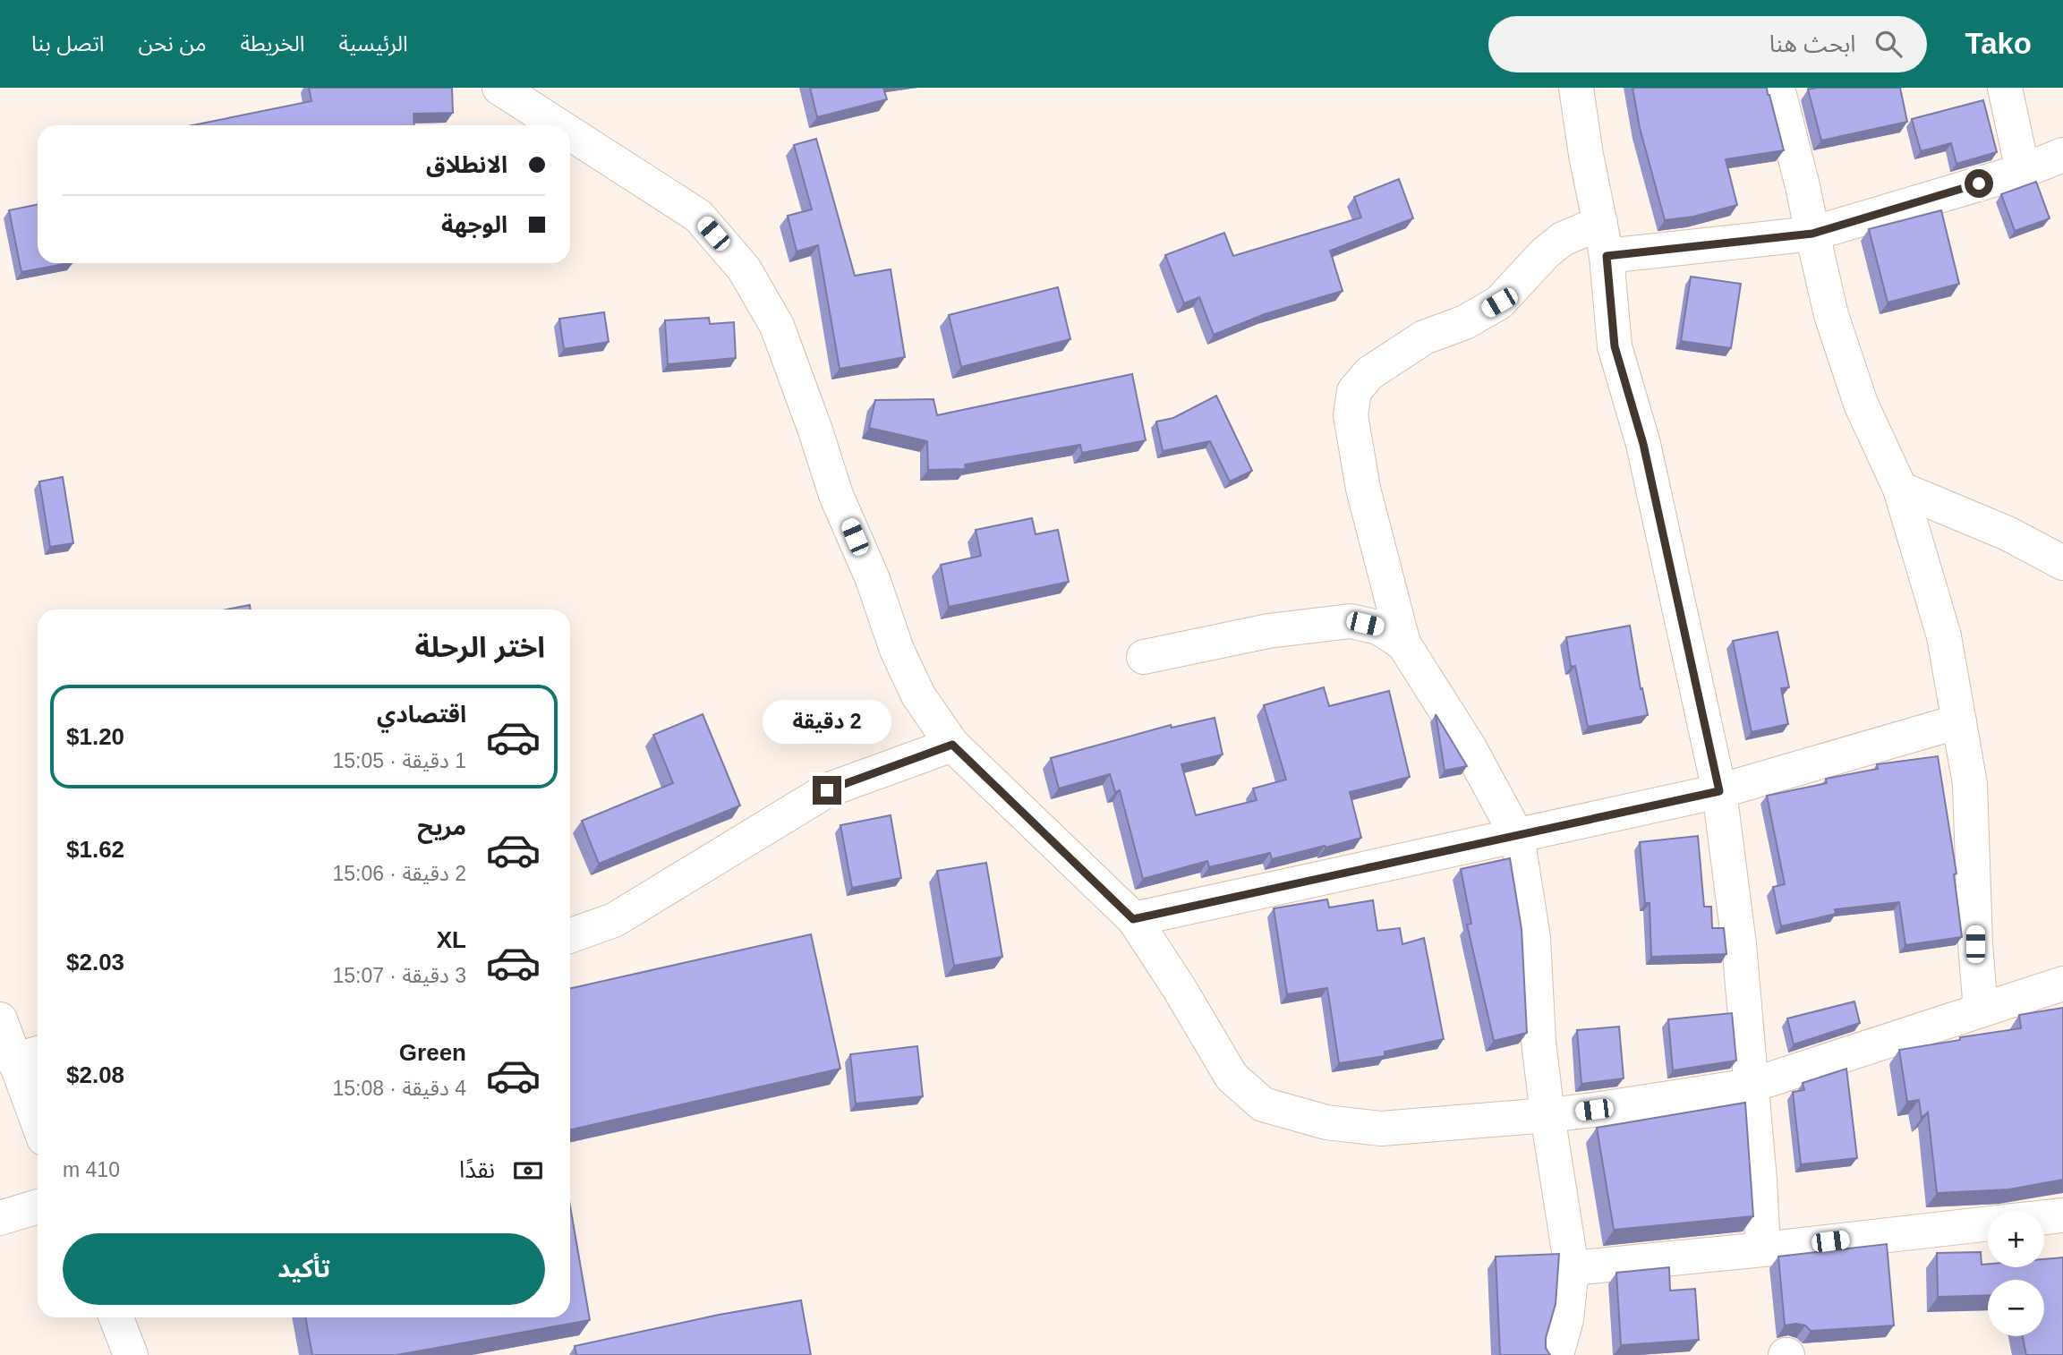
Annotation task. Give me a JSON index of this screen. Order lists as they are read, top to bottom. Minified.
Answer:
{"page":{"header":"Tako","search":"ابحث هنا","nav":["الرئيسية","الخريطة","من نحن","اتصل بنا"],"banner":["الانطلاق","الوجهة"],"heading":"اختر الرحلة","list":[{"name":"اقتصادي","note":"1 دقيقة · 15:05","value":"$1.20"},{"name":"مريح","note":"2 دقيقة · 15:06","value":"$1.62"},{"name":"XL","note":"3 دقيقة · 15:07","value":"$2.03"},{"name":"Green","note":"4 دقيقة · 15:08","value":"$2.08"}],"bubble":"2 دقيقة","pay":["نقدًا","410 m"],"map_buttons":["+","−"],"buttons":"تأكيد"}}
